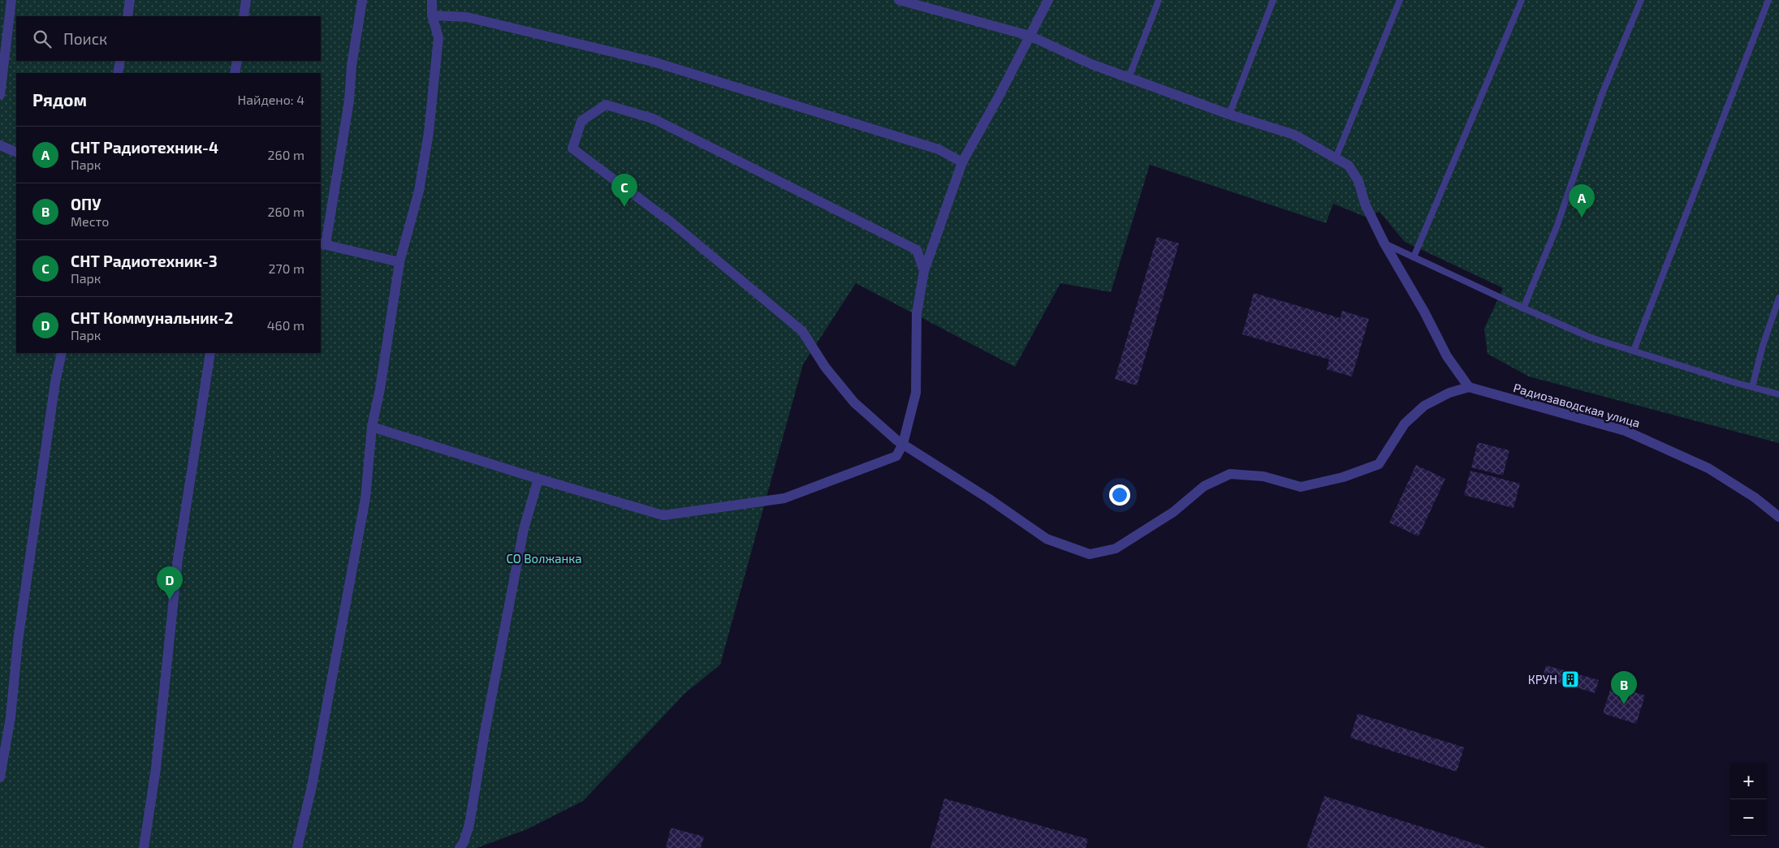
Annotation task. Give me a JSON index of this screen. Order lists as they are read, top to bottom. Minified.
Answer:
{"streets":{"street":["Радиозаводская улица"]},"parks":["СО Волжанка"],"places":{"building":["КРУН"]},"page":{"search":"Поиск","heading":["Рядом","Найдено: 4"],"list":[{"mark":"A","name":"СНТ Радиотехник-4","note":"Парк","value":"260 m"},{"mark":"B","name":"ОПУ","note":"Место","value":"260 m"},{"mark":"C","name":"СНТ Радиотехник-3","note":"Парк","value":"270 m"},{"mark":"D","name":"СНТ Коммунальник-2","note":"Парк","value":"460 m"}],"pins":["C","A","D","B"],"map_buttons":["+","−"]}}
